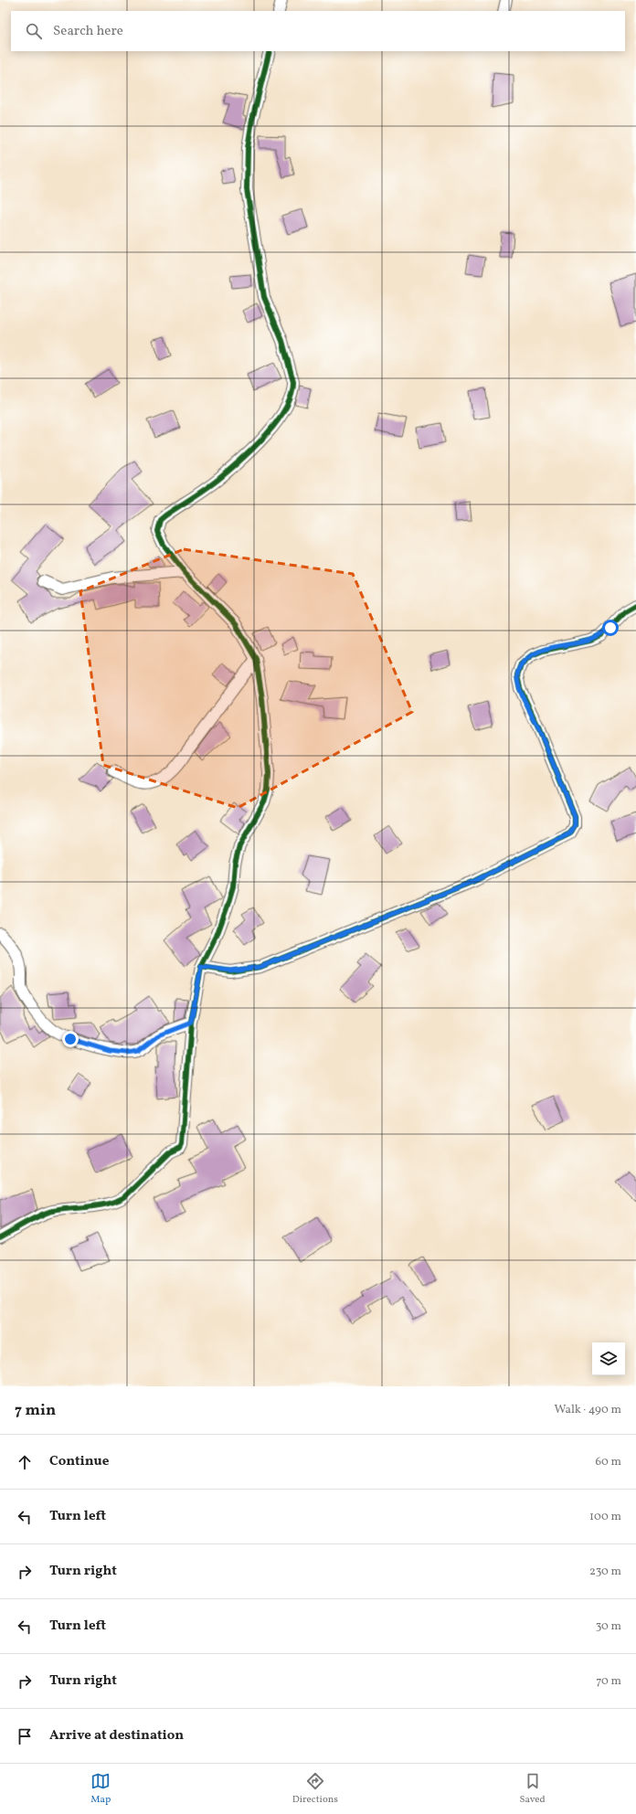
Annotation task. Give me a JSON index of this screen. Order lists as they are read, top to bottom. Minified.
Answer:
{"page":{"search":"Search here","heading":["7 min","Walk · 490 m"],"list":[["Continue","60 m"],["Turn left","100 m"],["Turn right","230 m"],["Turn left","30 m"],["Turn right","70 m"],"Arrive at destination"],"nav":["Map","Directions","Saved"]}}
